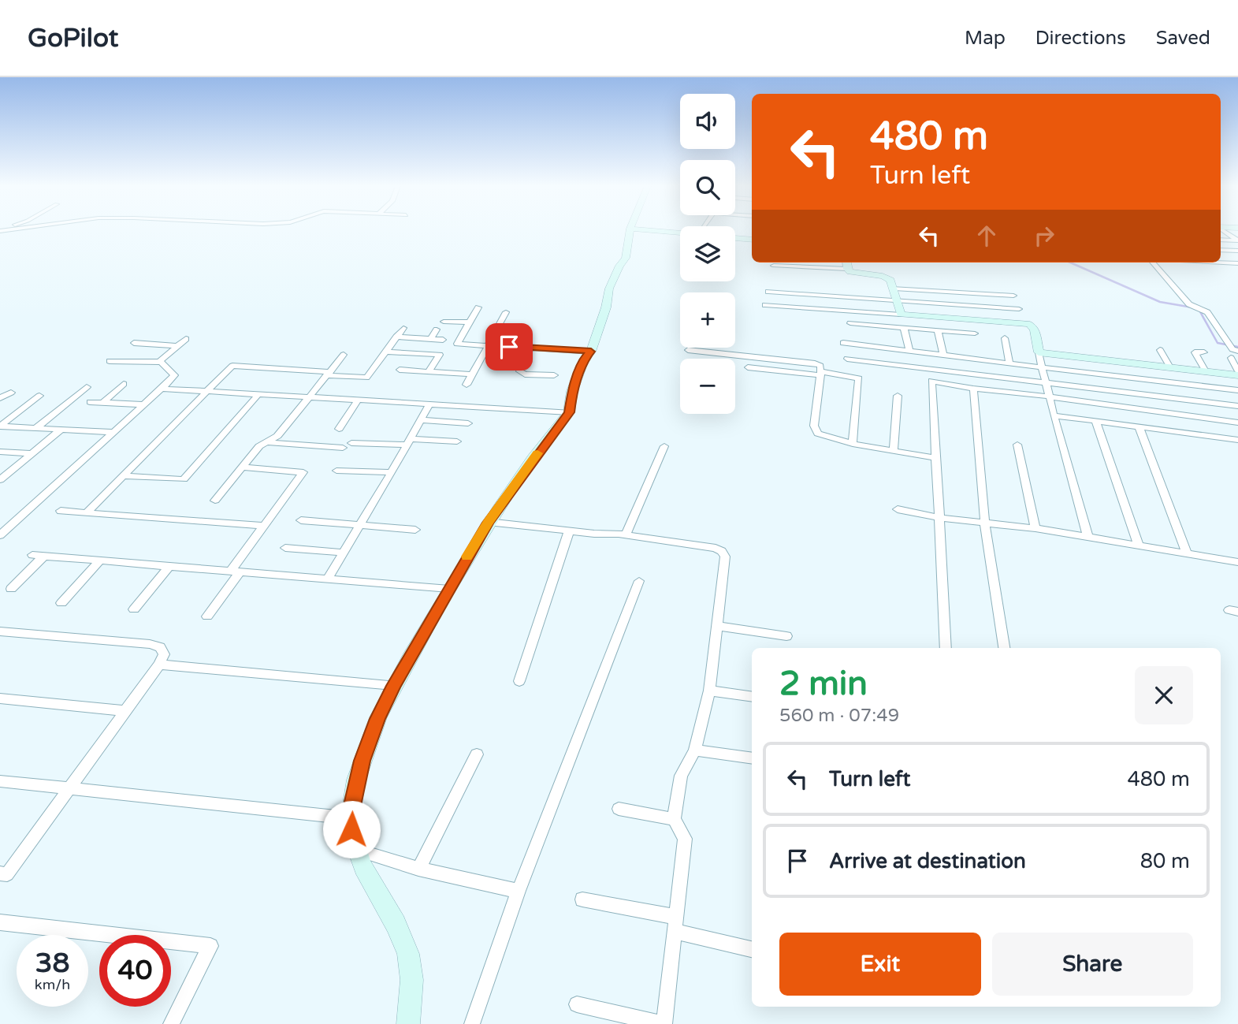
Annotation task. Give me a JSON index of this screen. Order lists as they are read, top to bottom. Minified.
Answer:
{"page":{"header":"GoPilot","nav":["Map","Directions","Saved"],"map_buttons":["+","−"],"turn":["480 m","Turn left"],"heading":["2 min","560 m · 07:49"],"list":[{"name":"Turn left","value":"480 m"},{"name":"Arrive at destination","value":"80 m"}],"buttons":["Exit","Share"],"speed":"38 km/h","limit":"40"}}
